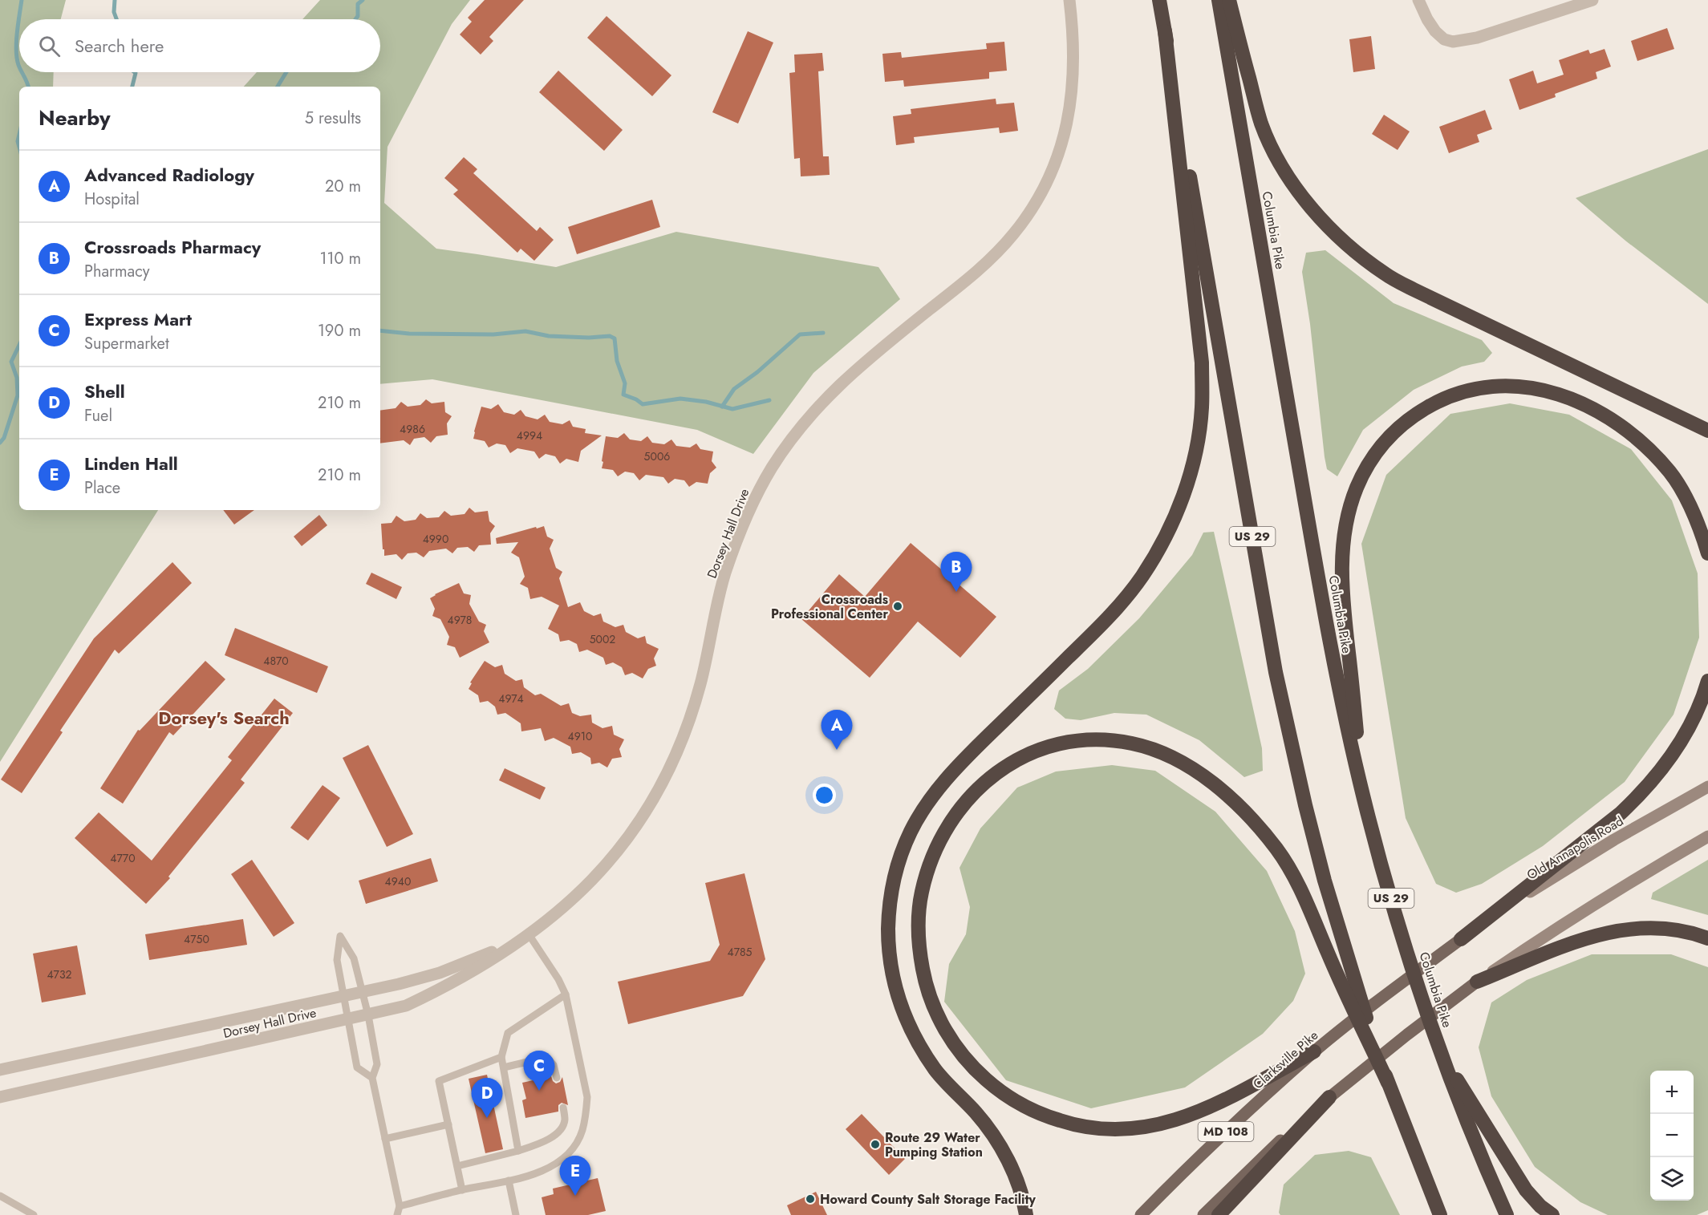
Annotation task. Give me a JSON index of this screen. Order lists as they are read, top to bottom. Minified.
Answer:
{"streets":{"highway":["Columbia Pike","US 29"],"main road":["Old Annapolis Road","Clarksville Pike","MD 108"],"street":["Dorsey Hall Drive"]},"crossings":[["Old Annapolis Road","Clarksville Pike"]],"districts":["Dorsey's Search"],"places":["Crossroads Professional Center","Route 29 Water Pumping Station","Howard County Salt Storage Facility"],"house_numbers":["4986","4994","5006","4990","4978","5002","4870","4974","4910","4770","4940","4750","4785","4732"],"page":{"search":"Search here","heading":["Nearby","5 results"],"list":[{"mark":"A","name":"Advanced Radiology","note":"Hospital","value":"20 m"},{"mark":"B","name":"Crossroads Pharmacy","note":"Pharmacy","value":"110 m"},{"mark":"C","name":"Express Mart","note":"Supermarket","value":"190 m"},{"mark":"D","name":"Shell","note":"Fuel","value":"210 m"},{"mark":"E","name":"Linden Hall","note":"Place","value":"210 m"}],"pins":["B","A","C","D","E"],"map_buttons":["+","−"]}}
